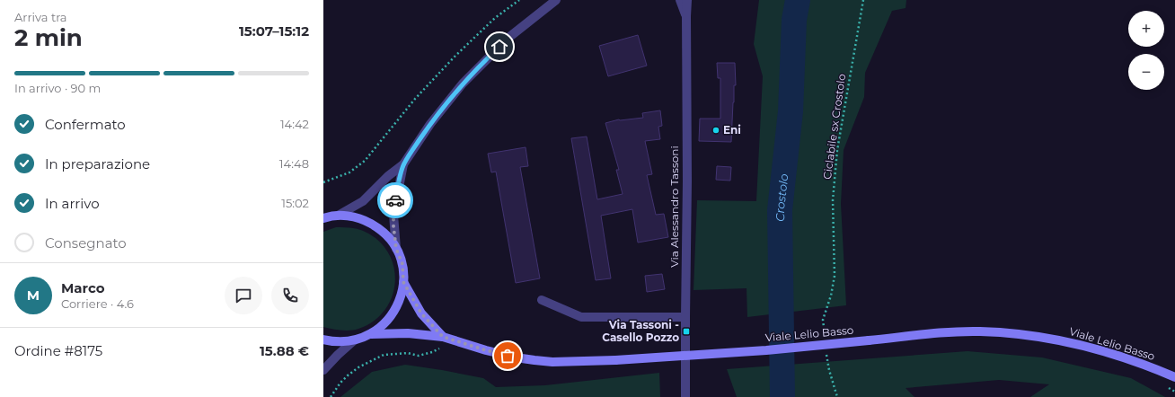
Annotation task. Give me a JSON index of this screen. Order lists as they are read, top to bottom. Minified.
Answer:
{"streets":{"main road":["Viale Lelio Basso"],"street":["Via Alessandro Tassoni"],"path":["Ciclabile sx Crostolo"]},"water":["Crostolo"],"places":{"other":["Eni"],"transit":["Via Tassoni - Casello Pozzo"]},"page":{"heading":["2 min","Arriva tra","15:07–15:12"],"panel":["Marco","Corriere · 4.6","Ordine #8175","15.88 €"],"map_buttons":["+","−"],"bar":"In arrivo · 90 m","list":[["Confermato","14:42"],["In preparazione","14:48"],["In arrivo","15:02"],"Consegnato"],"round":"M"}}
